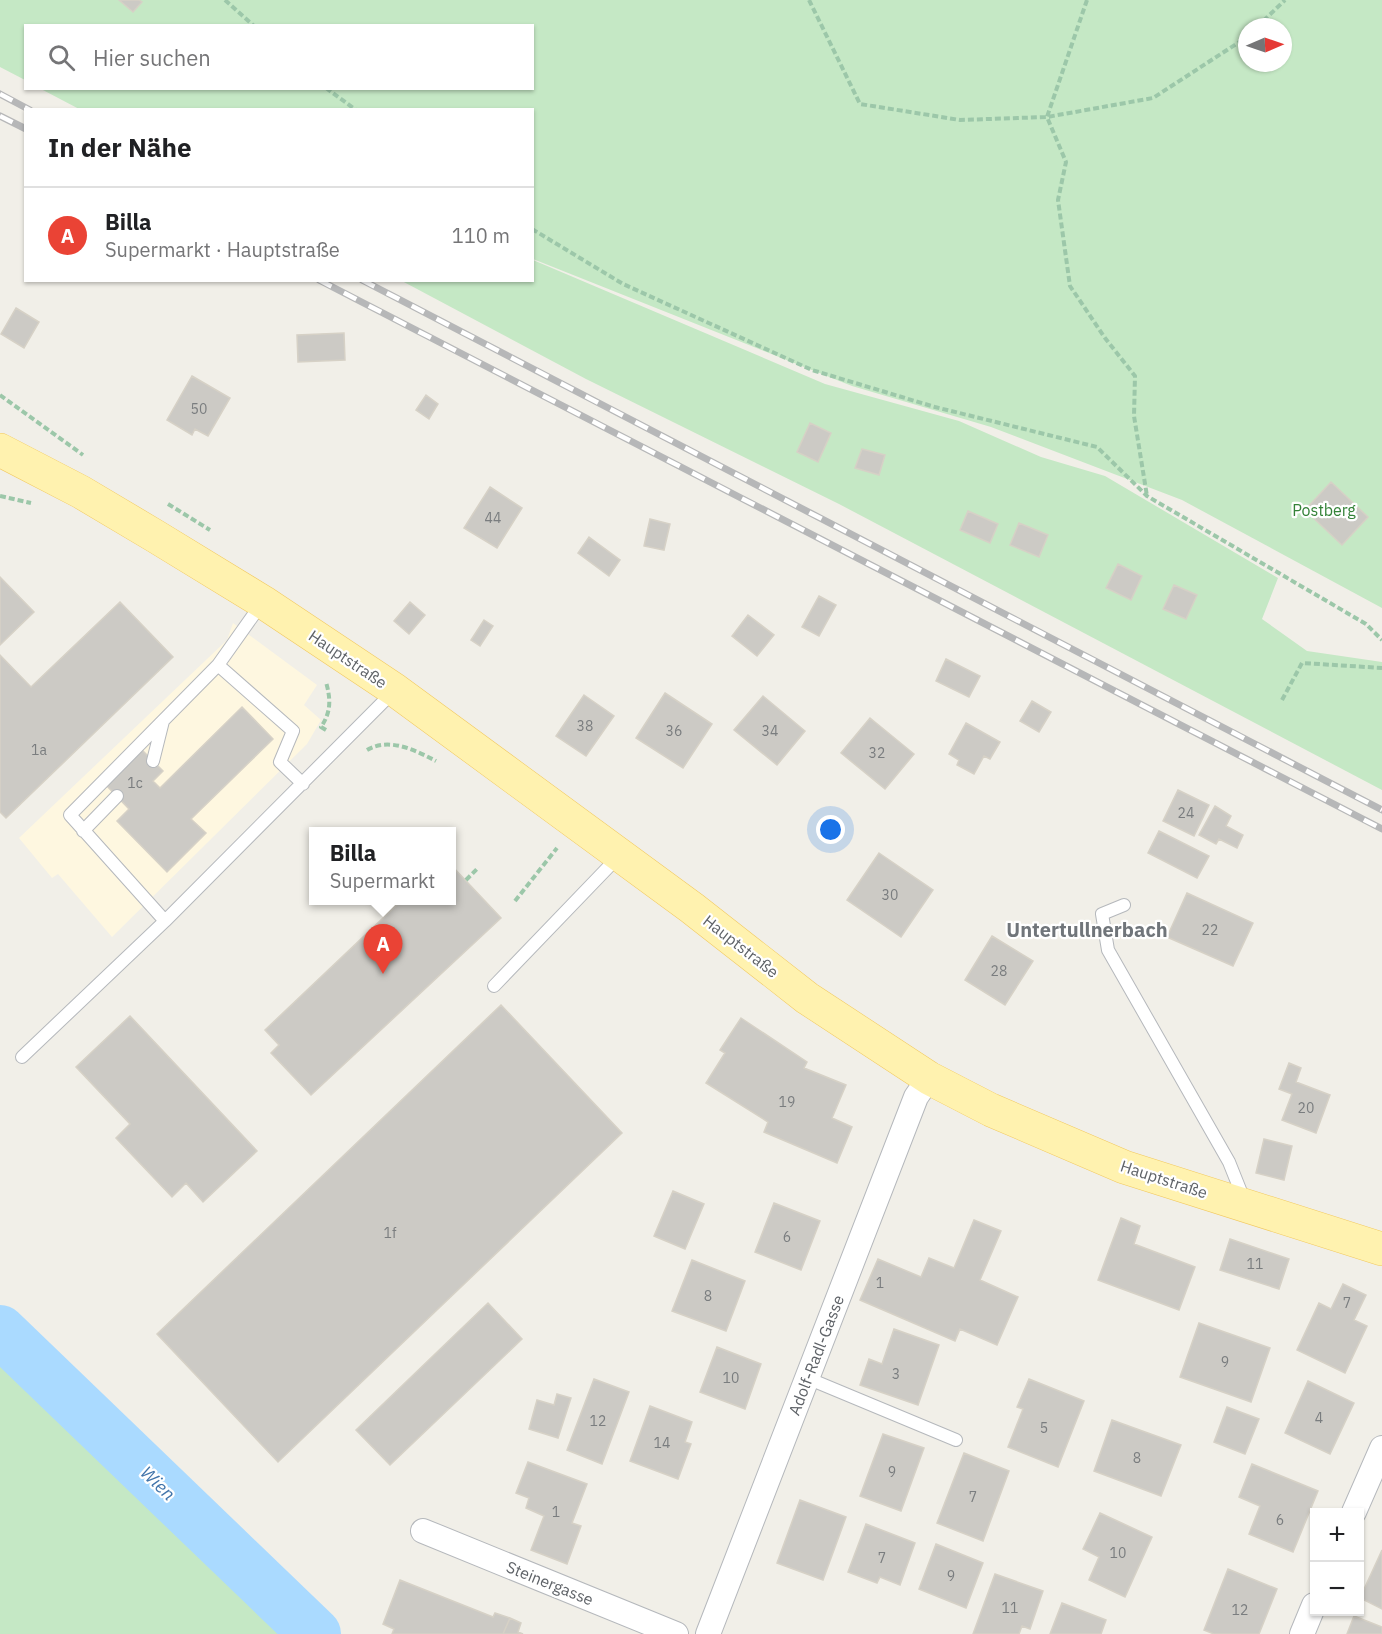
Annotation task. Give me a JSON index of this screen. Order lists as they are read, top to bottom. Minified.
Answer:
{"streets":{"main road":["Hauptstraße"],"street":["Adolf-Radl-Gasse","Steinergasse"]},"crossings":[["Hauptstraße","Adolf-Radl-Gasse"]],"districts":["Untertullnerbach"],"water":["Wien"],"parks":["Postberg"],"house_numbers":["50","44","38","36","34","1a","32","1c","24","30","22","28","19","20","1f","6","11","1","8","7","9","3","10","4","12","5","14","8","9","7","1","6","10","7","9","11","12"],"north":"right","page":{"search":"Hier suchen","heading":"In der Nähe","list":[{"mark":"A","name":"Billa","note":"Supermarkt · Hauptstraße","value":"110 m"}],"popup":["Billa","Supermarkt"],"pins":"A","map_buttons":["+","−"]}}
